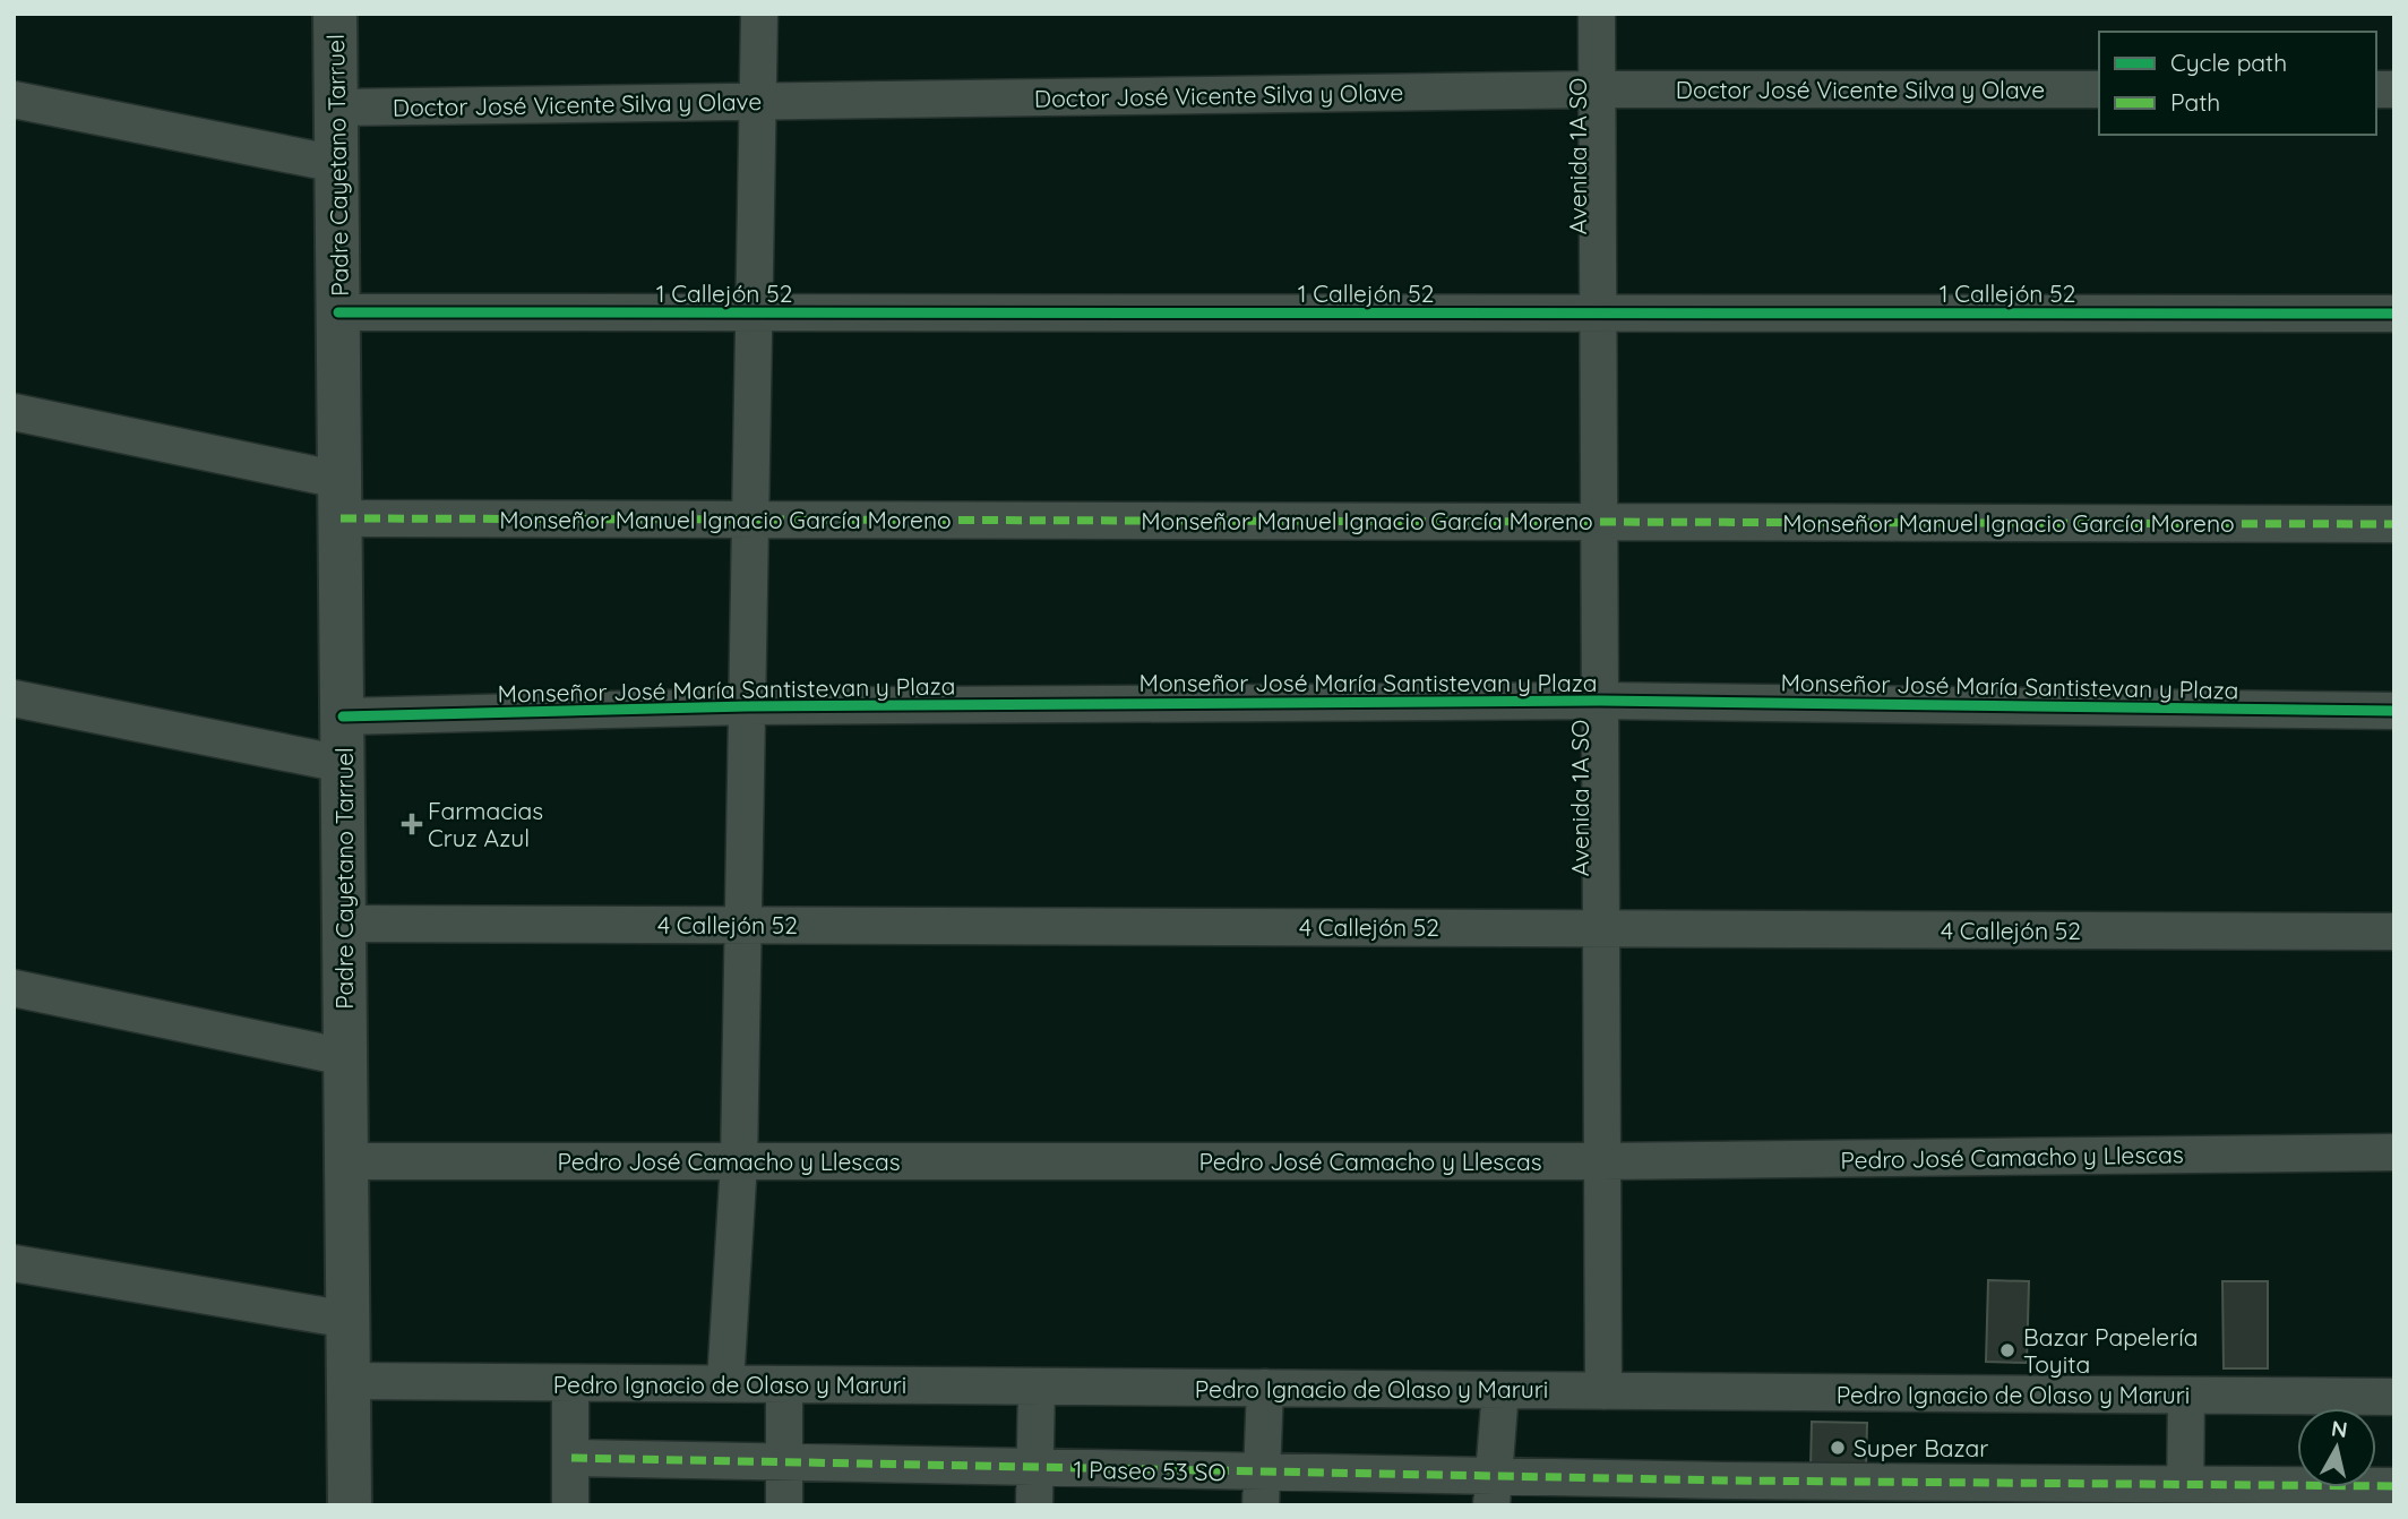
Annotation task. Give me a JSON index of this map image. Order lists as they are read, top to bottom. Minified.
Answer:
{"streets":{"street":["Doctor José Vicente Silva y Olave","Avenida 1A SO","Padre Cayetano Tarruel","1 Callejón 52","Monseñor Manuel Ignacio García Moreno","Monseñor José María Santistevan y Plaza","4 Callejón 52","Pedro José Camacho y Llescas","Pedro Ignacio de Olaso y Maruri","1 Paseo 53 SO"]},"crossings":[["Doctor José Vicente Silva y Olave","Avenida 1A SO"],["Doctor José Vicente Silva y Olave","Padre Cayetano Tarruel"],["Avenida 1A SO","1 Callejón 52"],["Avenida 1A SO","Monseñor Manuel Ignacio García Moreno"],["Avenida 1A SO","Monseñor José María Santistevan y Plaza"],["Avenida 1A SO","4 Callejón 52"],["Avenida 1A SO","Pedro José Camacho y Llescas"],["Avenida 1A SO","Pedro Ignacio de Olaso y Maruri"],["Padre Cayetano Tarruel","1 Callejón 52"],["Padre Cayetano Tarruel","Monseñor Manuel Ignacio García Moreno"],["Padre Cayetano Tarruel","Monseñor José María Santistevan y Plaza"],["Padre Cayetano Tarruel","4 Callejón 52"],["Padre Cayetano Tarruel","Pedro José Camacho y Llescas"],["Padre Cayetano Tarruel","Pedro Ignacio de Olaso y Maruri"]],"places":{"health":["Farmacias Cruz Azul"],"other":["Bazar Papelería Toyita","Super Bazar"]},"legend":["Cycle path","Path"],"north":"top"}
